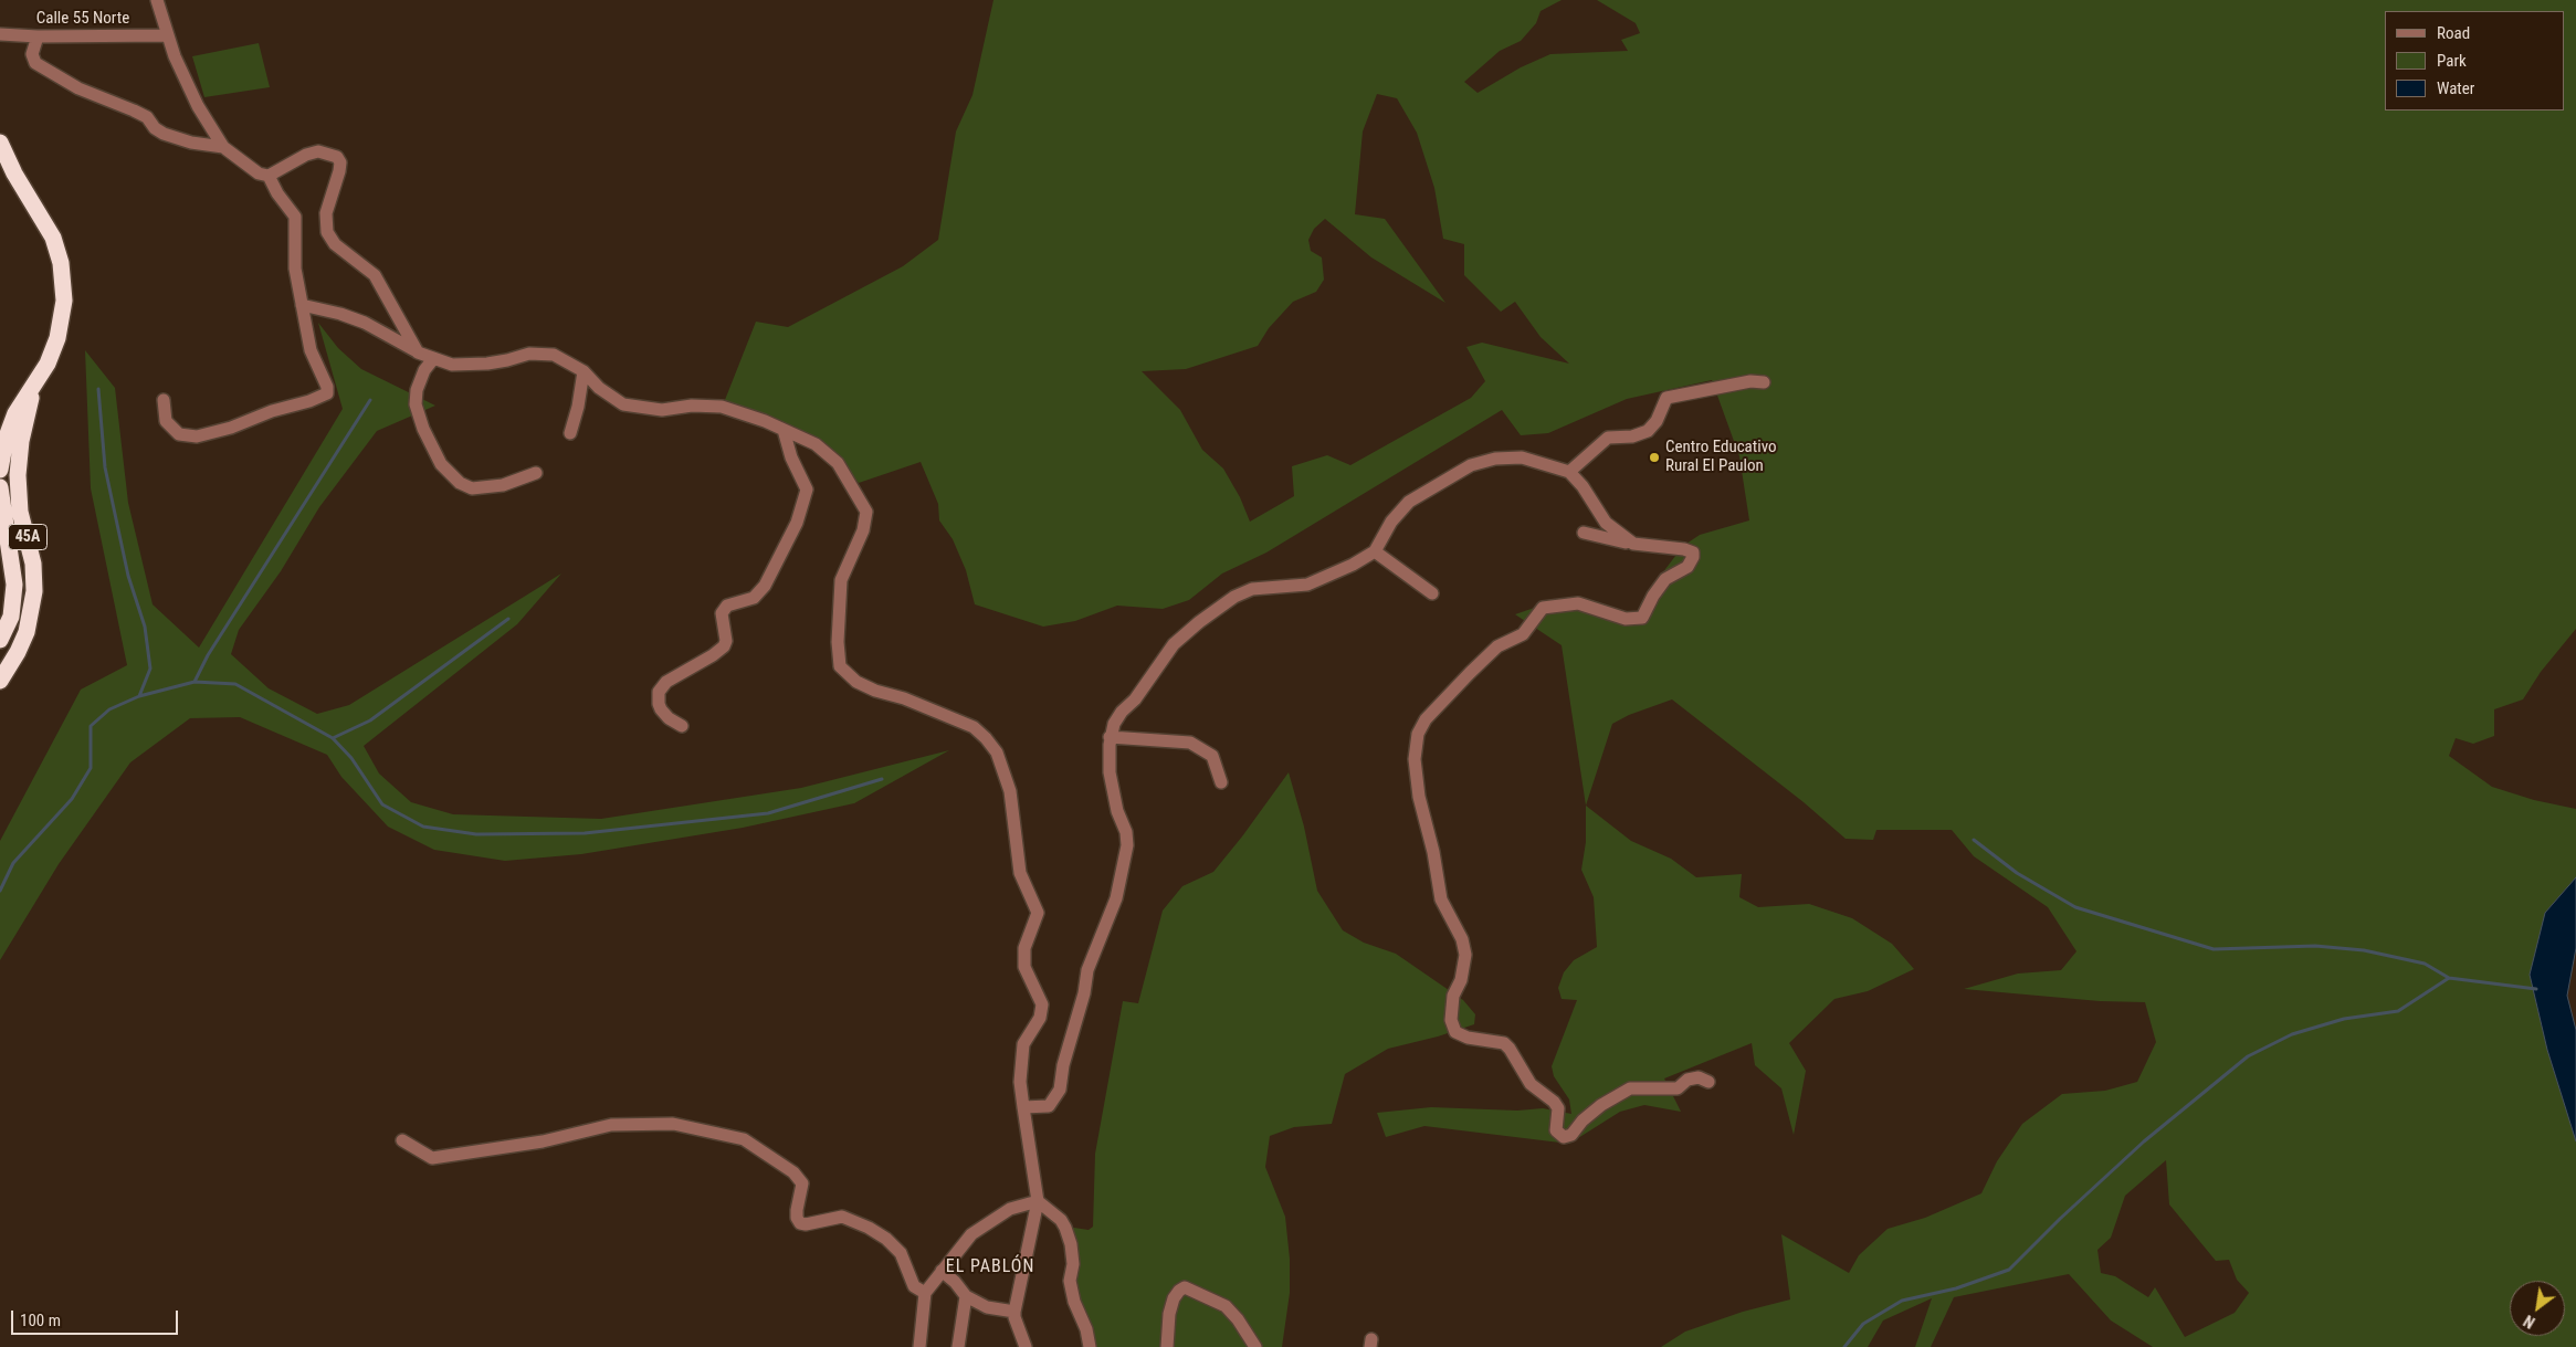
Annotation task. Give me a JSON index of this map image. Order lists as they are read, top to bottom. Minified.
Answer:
{"streets":{"highway":["45A"],"street":["Calle 55 Norte"]},"districts":["EL PABLÓN"],"places":["Centro Educativo Rural El Paulon"],"legend":["Road","Park","Water"],"scale_bar":"100 m","north":"bottom left"}
